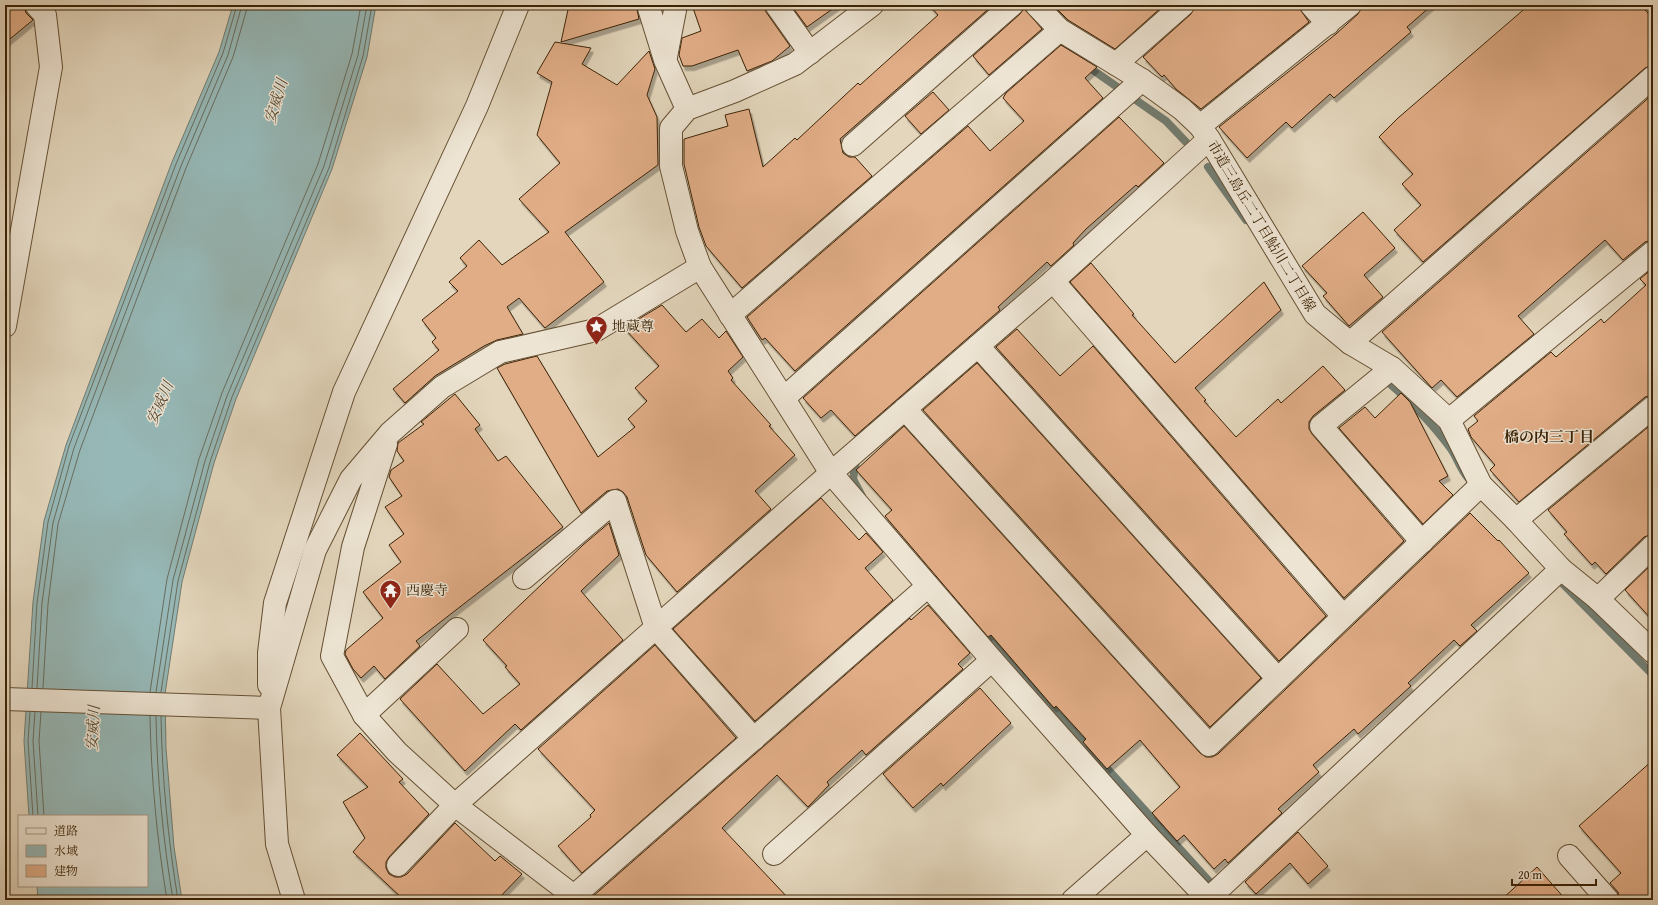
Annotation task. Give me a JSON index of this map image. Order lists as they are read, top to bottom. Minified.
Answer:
{"streets":{"street":["市道三島丘二丁目鮎川二丁目線"]},"districts":["橋の内三丁目"],"water":["安威川"],"places":{"place":["地蔵尊"],"temple":["西慶寺"]},"legend":["道路","水域","建物"],"scale_bar":"20 m"}
